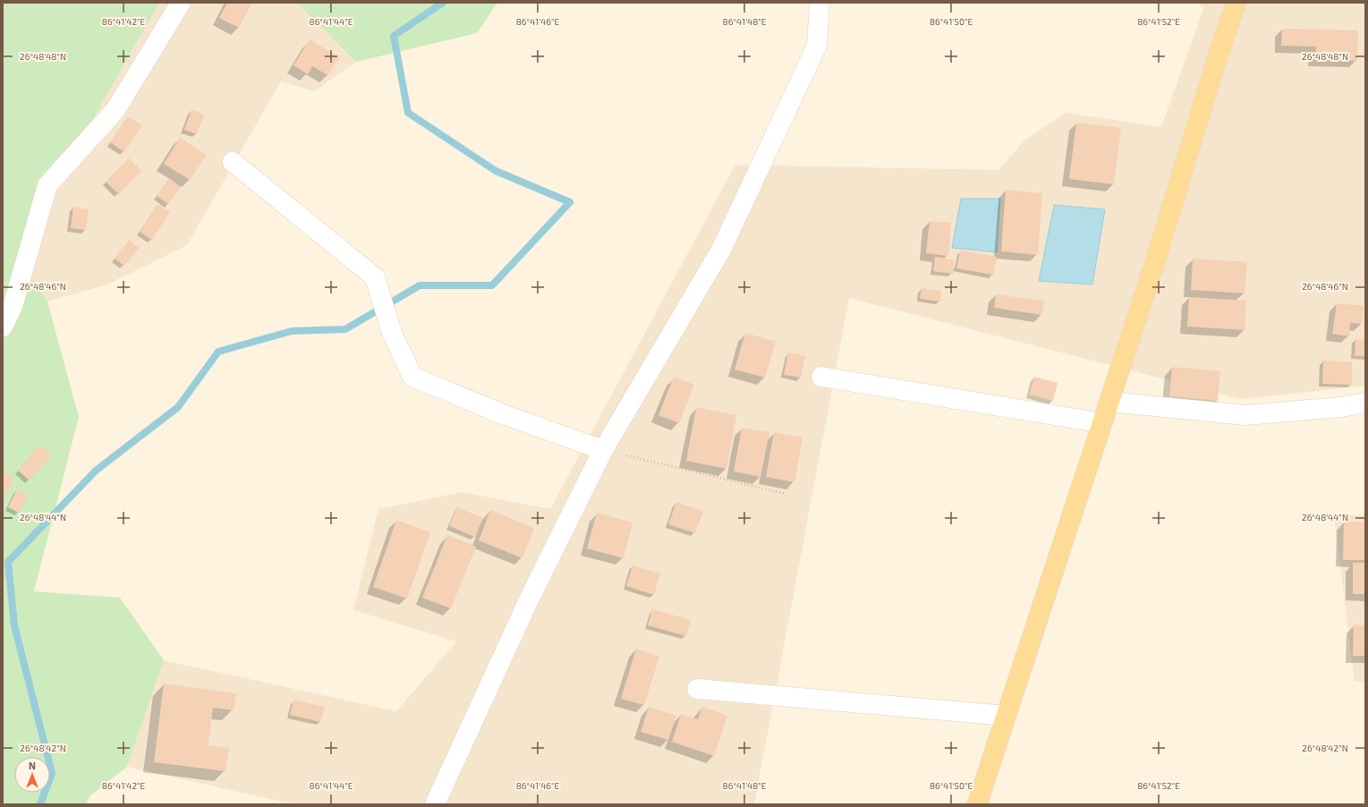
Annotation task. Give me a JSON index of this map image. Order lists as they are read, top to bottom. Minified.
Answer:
{"north":"top","coordinates":["86°41'42\"E","86°41'44\"E","86°41'46\"E","86°41'48\"E","86°41'50\"E","86°41'52\"E","26°48'48\"N","26°48'46\"N","26°48'44\"N","26°48'42\"N"]}
